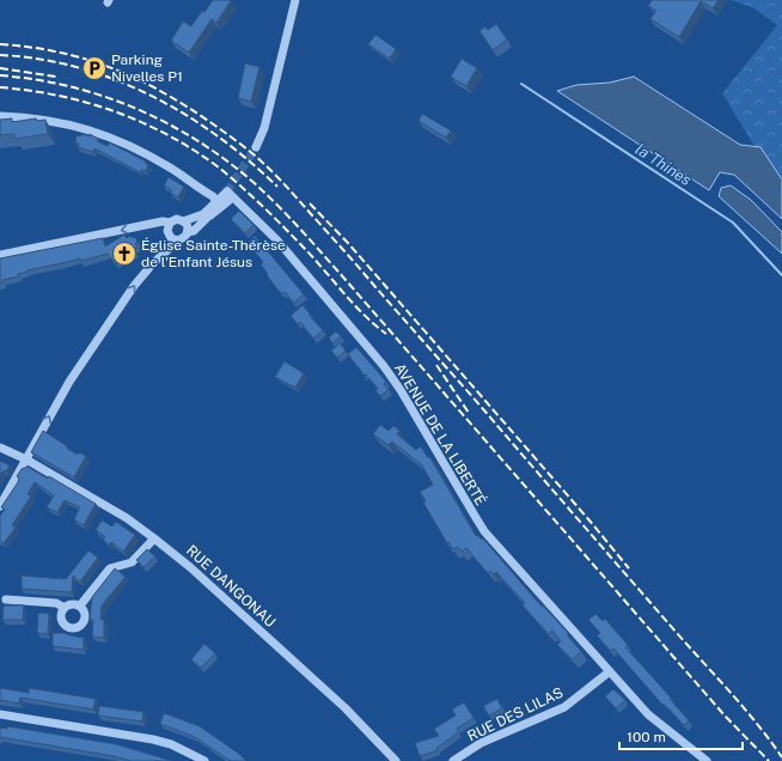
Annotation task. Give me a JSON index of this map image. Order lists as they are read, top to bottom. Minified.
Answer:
{"streets":{"street":["AVENUE DE LA LIBERTÉ","RUE DANGONAU","RUE DES LILAS"]},"crossings":[["AVENUE DE LA LIBERTÉ","RUE DES LILAS"]],"water":["la Thines"],"places":{"parking":["Parking Nivelles P1"],"church":["Église Sainte-Thérèse de l'Enfant Jésus"]},"scale_bar":"100 m"}
